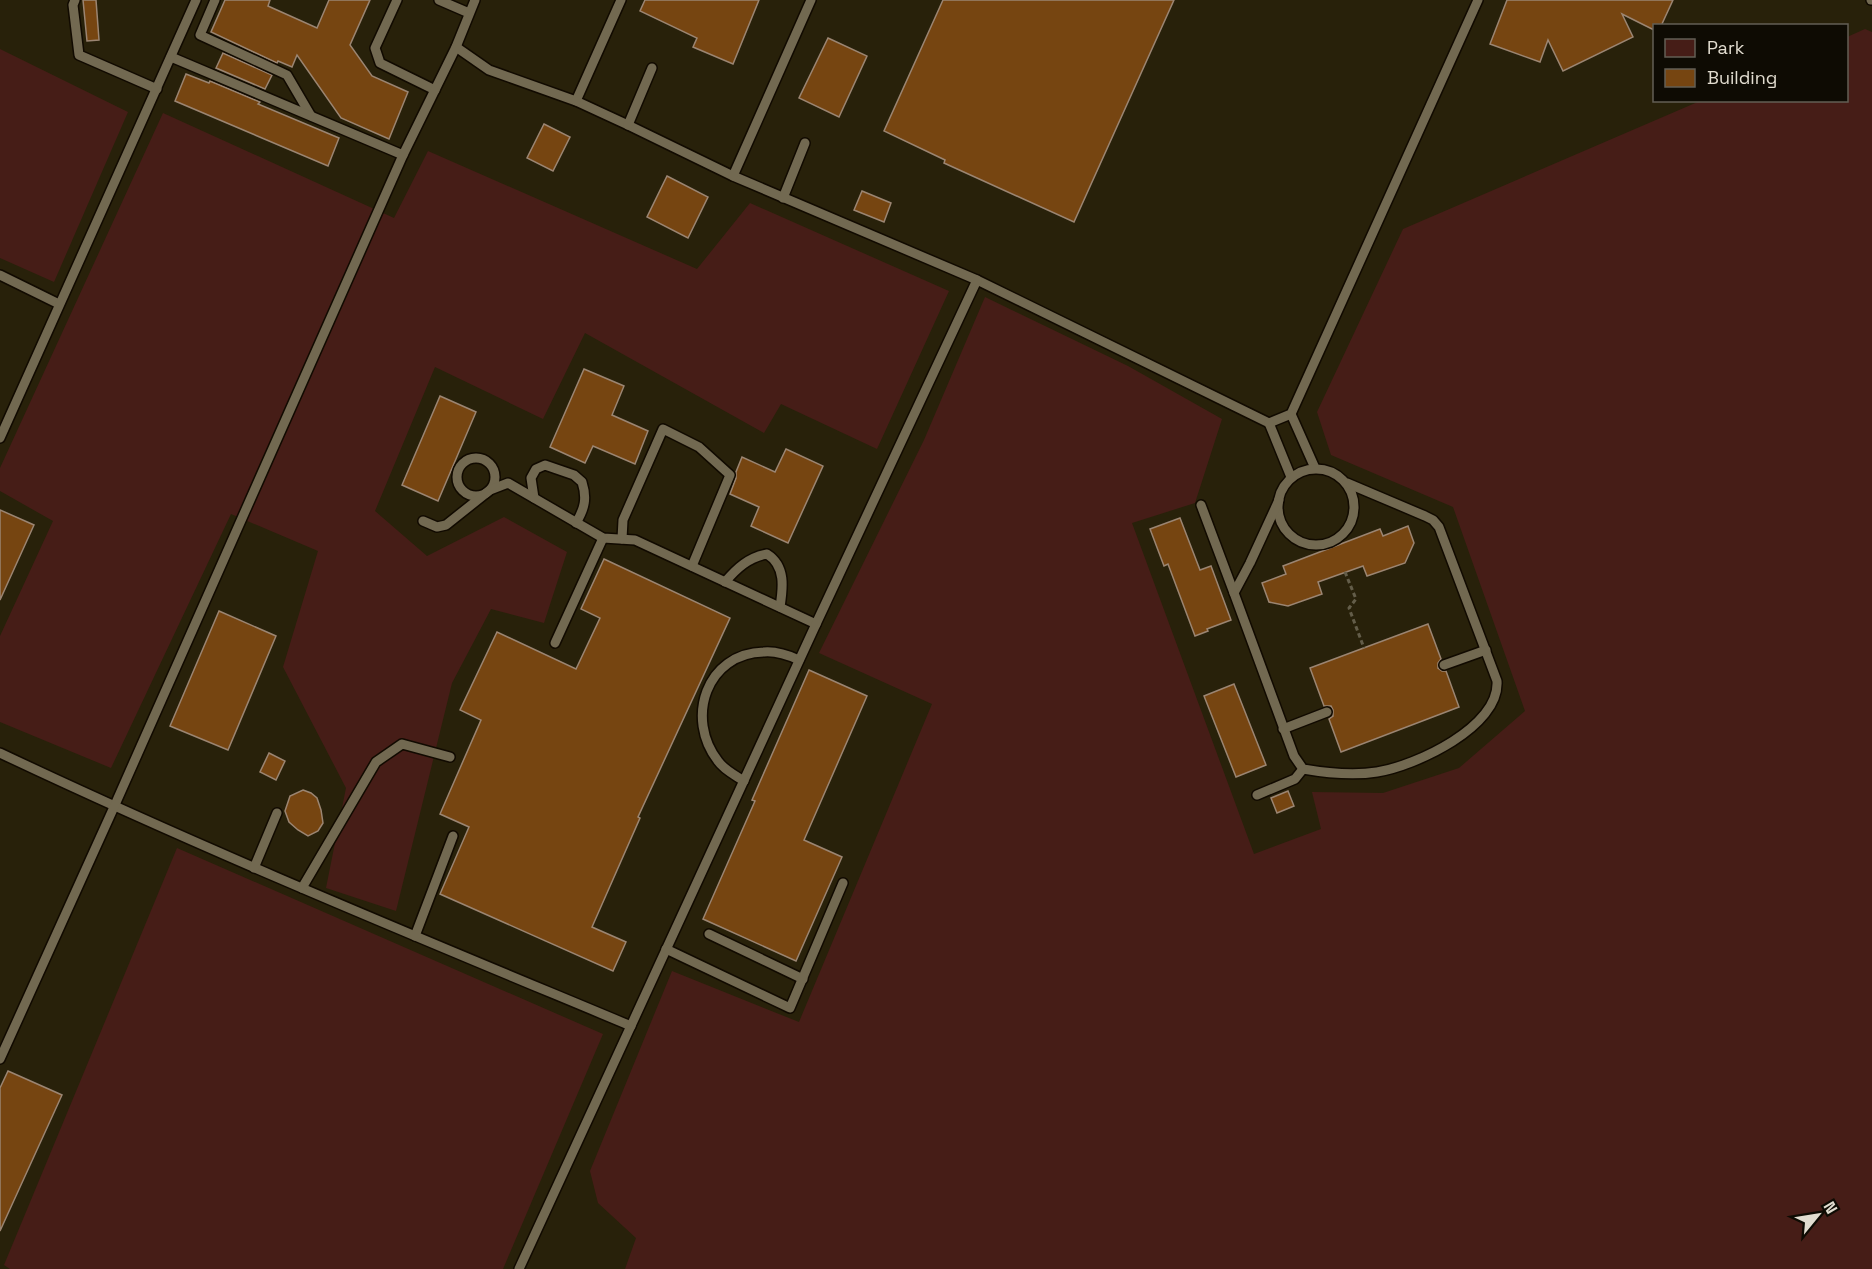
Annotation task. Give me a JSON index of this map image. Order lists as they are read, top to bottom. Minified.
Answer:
{"legend":["Park","Building"],"north":"top right"}
